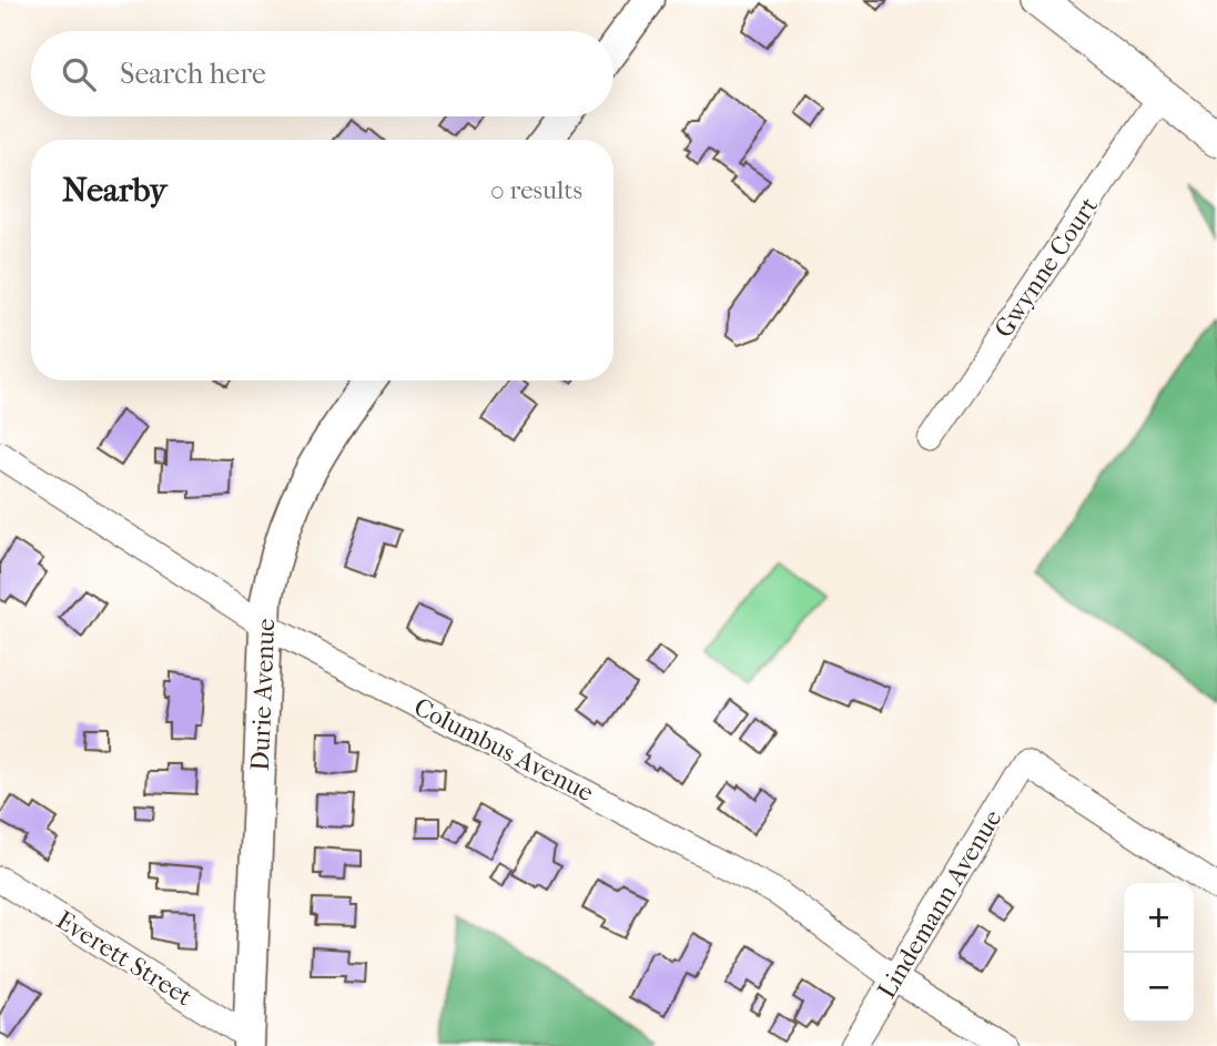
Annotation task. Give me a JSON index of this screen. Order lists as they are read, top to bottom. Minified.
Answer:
{"streets":{"street":["Gwynne Court","Durie Avenue","Columbus Avenue","Lindemann Avenue","Everett Street"]},"crossings":[["Durie Avenue","Columbus Avenue"],["Durie Avenue","Everett Street"],["Columbus Avenue","Lindemann Avenue"]],"page":{"search":"Search here","heading":["Nearby","0 results"],"map_buttons":["+","−"]}}
